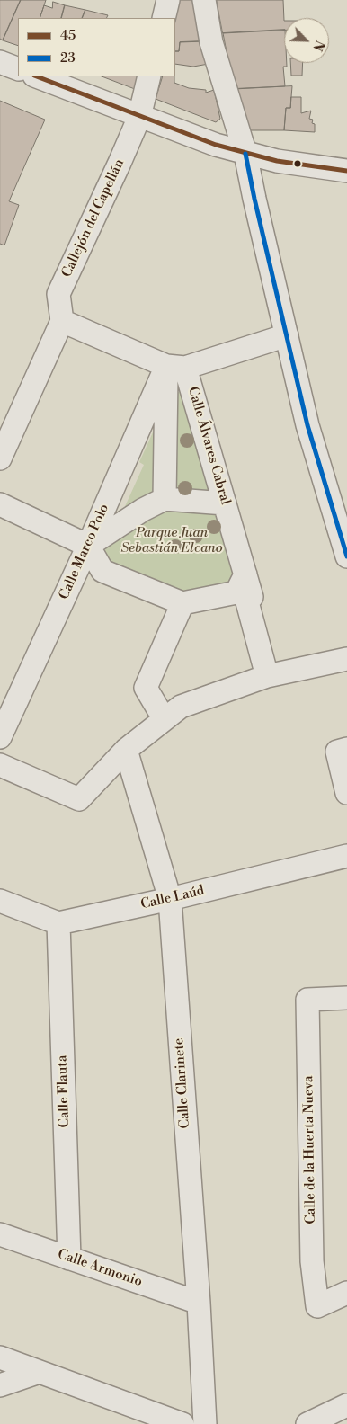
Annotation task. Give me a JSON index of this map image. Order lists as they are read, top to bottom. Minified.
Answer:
{"streets":{"street":["Callejón del Capellán","Calle Álvares Cabral","Calle Marco Polo","Calle Laúd","Calle Clarinete","Calle Flauta","Calle de la Huerta Nueva","Calle Armonio"]},"crossings":[["Calle Álvares Cabral","Calle Marco Polo"],["Calle Laúd","Calle Clarinete"],["Calle Laúd","Calle Flauta"],["Calle Clarinete","Calle Armonio"],["Calle Flauta","Calle Armonio"]],"parks":["Parque Juan Sebastián Elcano"],"lines":["transit line 45","transit line 23"],"legend":["45","23"],"north":"bottom right"}
